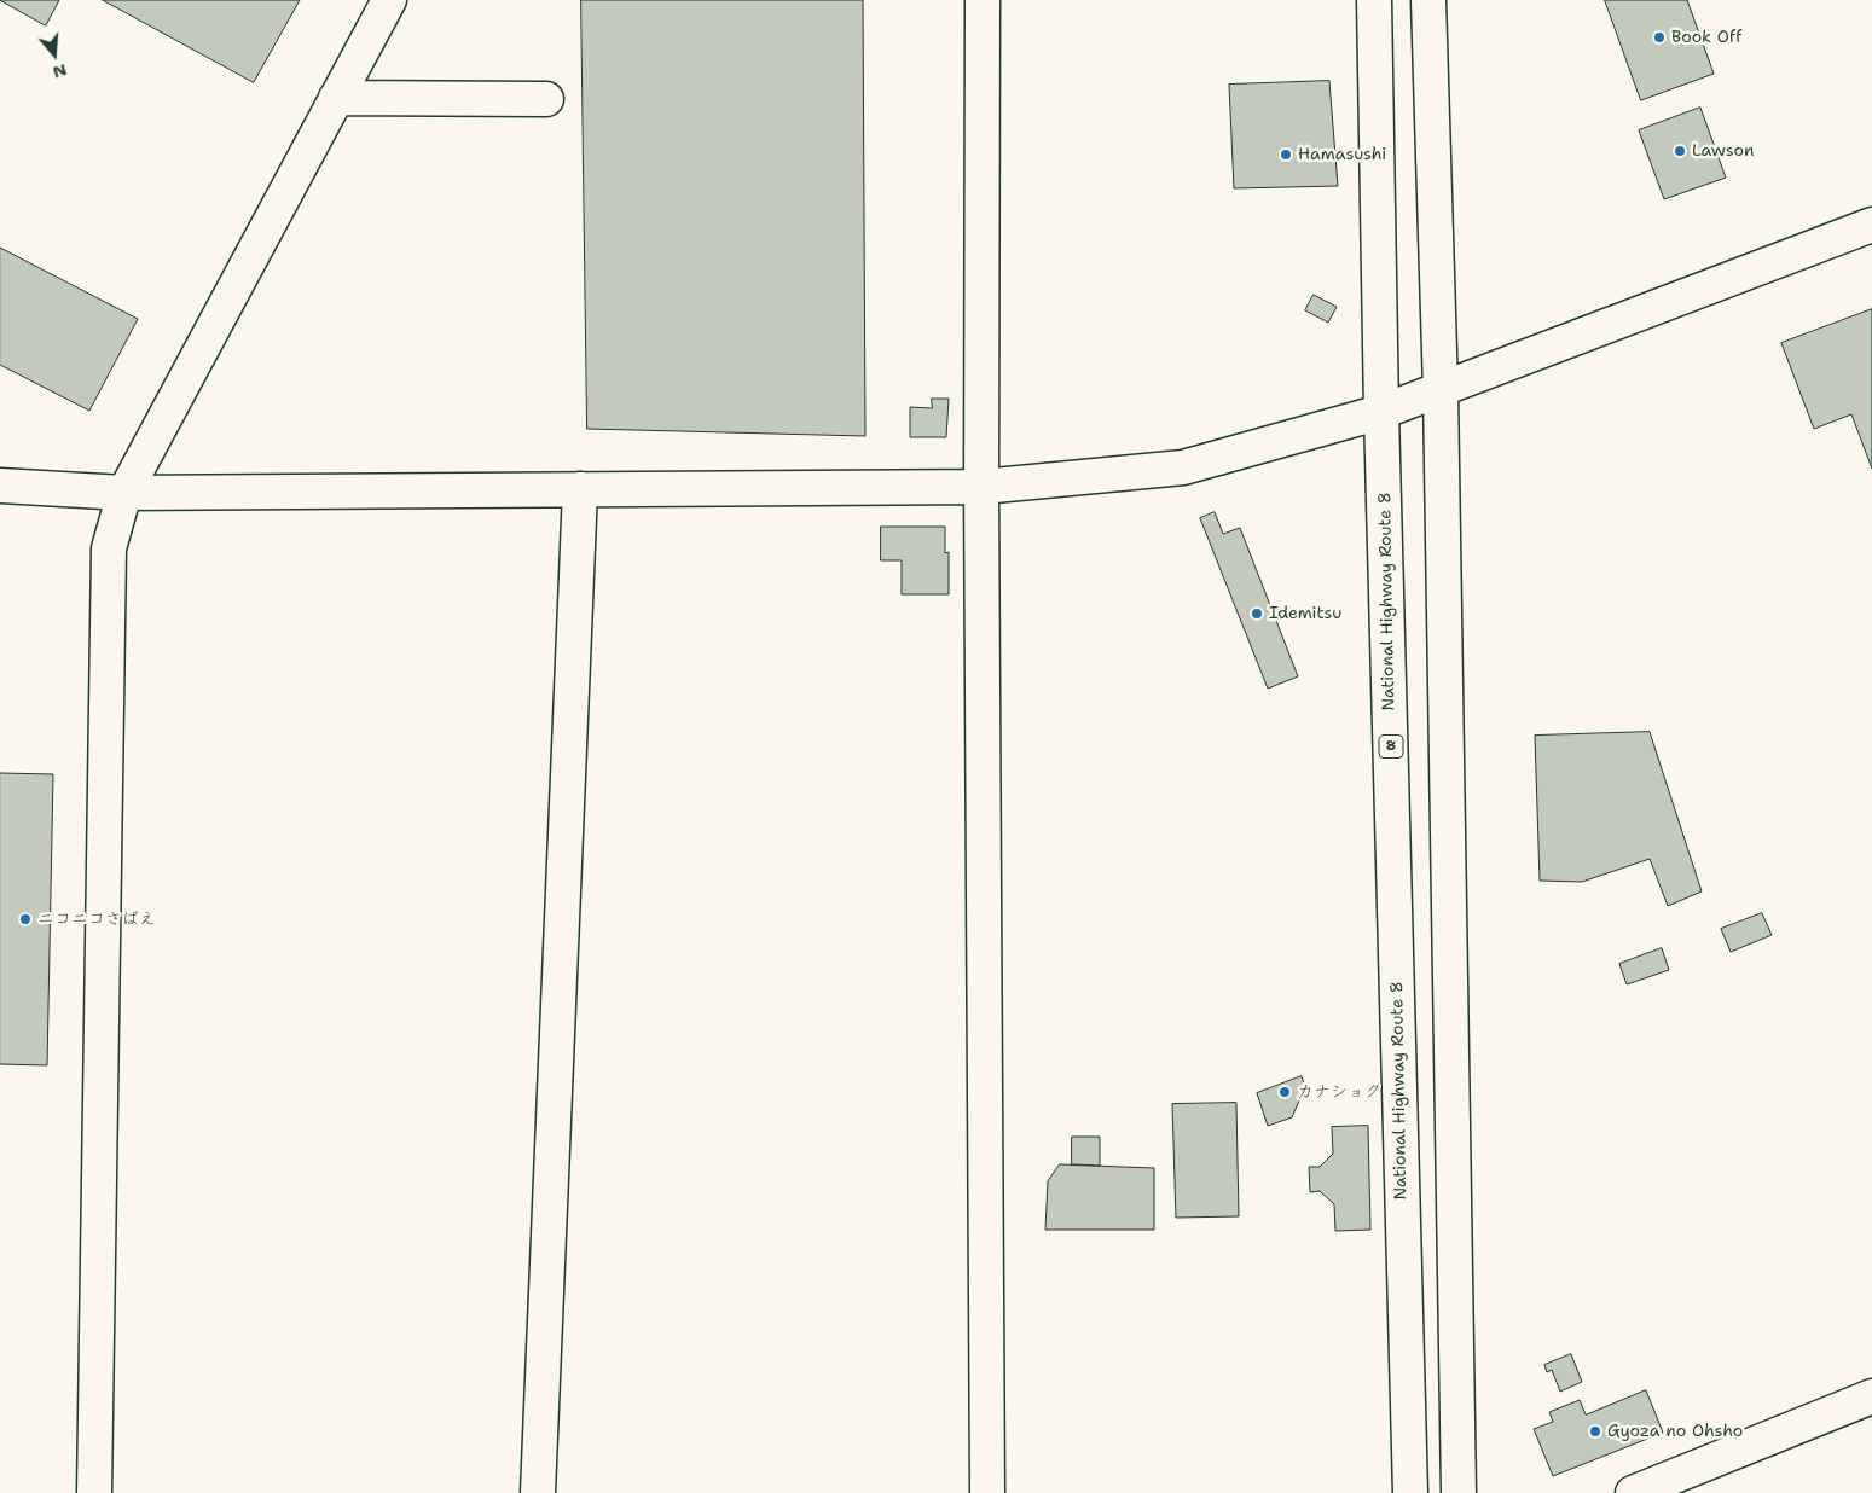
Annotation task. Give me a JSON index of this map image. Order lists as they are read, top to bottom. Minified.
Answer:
{"streets":{"main road":["National Highway Route 8","8"]},"places":["Book Off","Lawson","Hamasushi","Idemitsu","ニコニコさばえ","カナショク","Gyoza no Ohsho"],"north":"bottom"}
